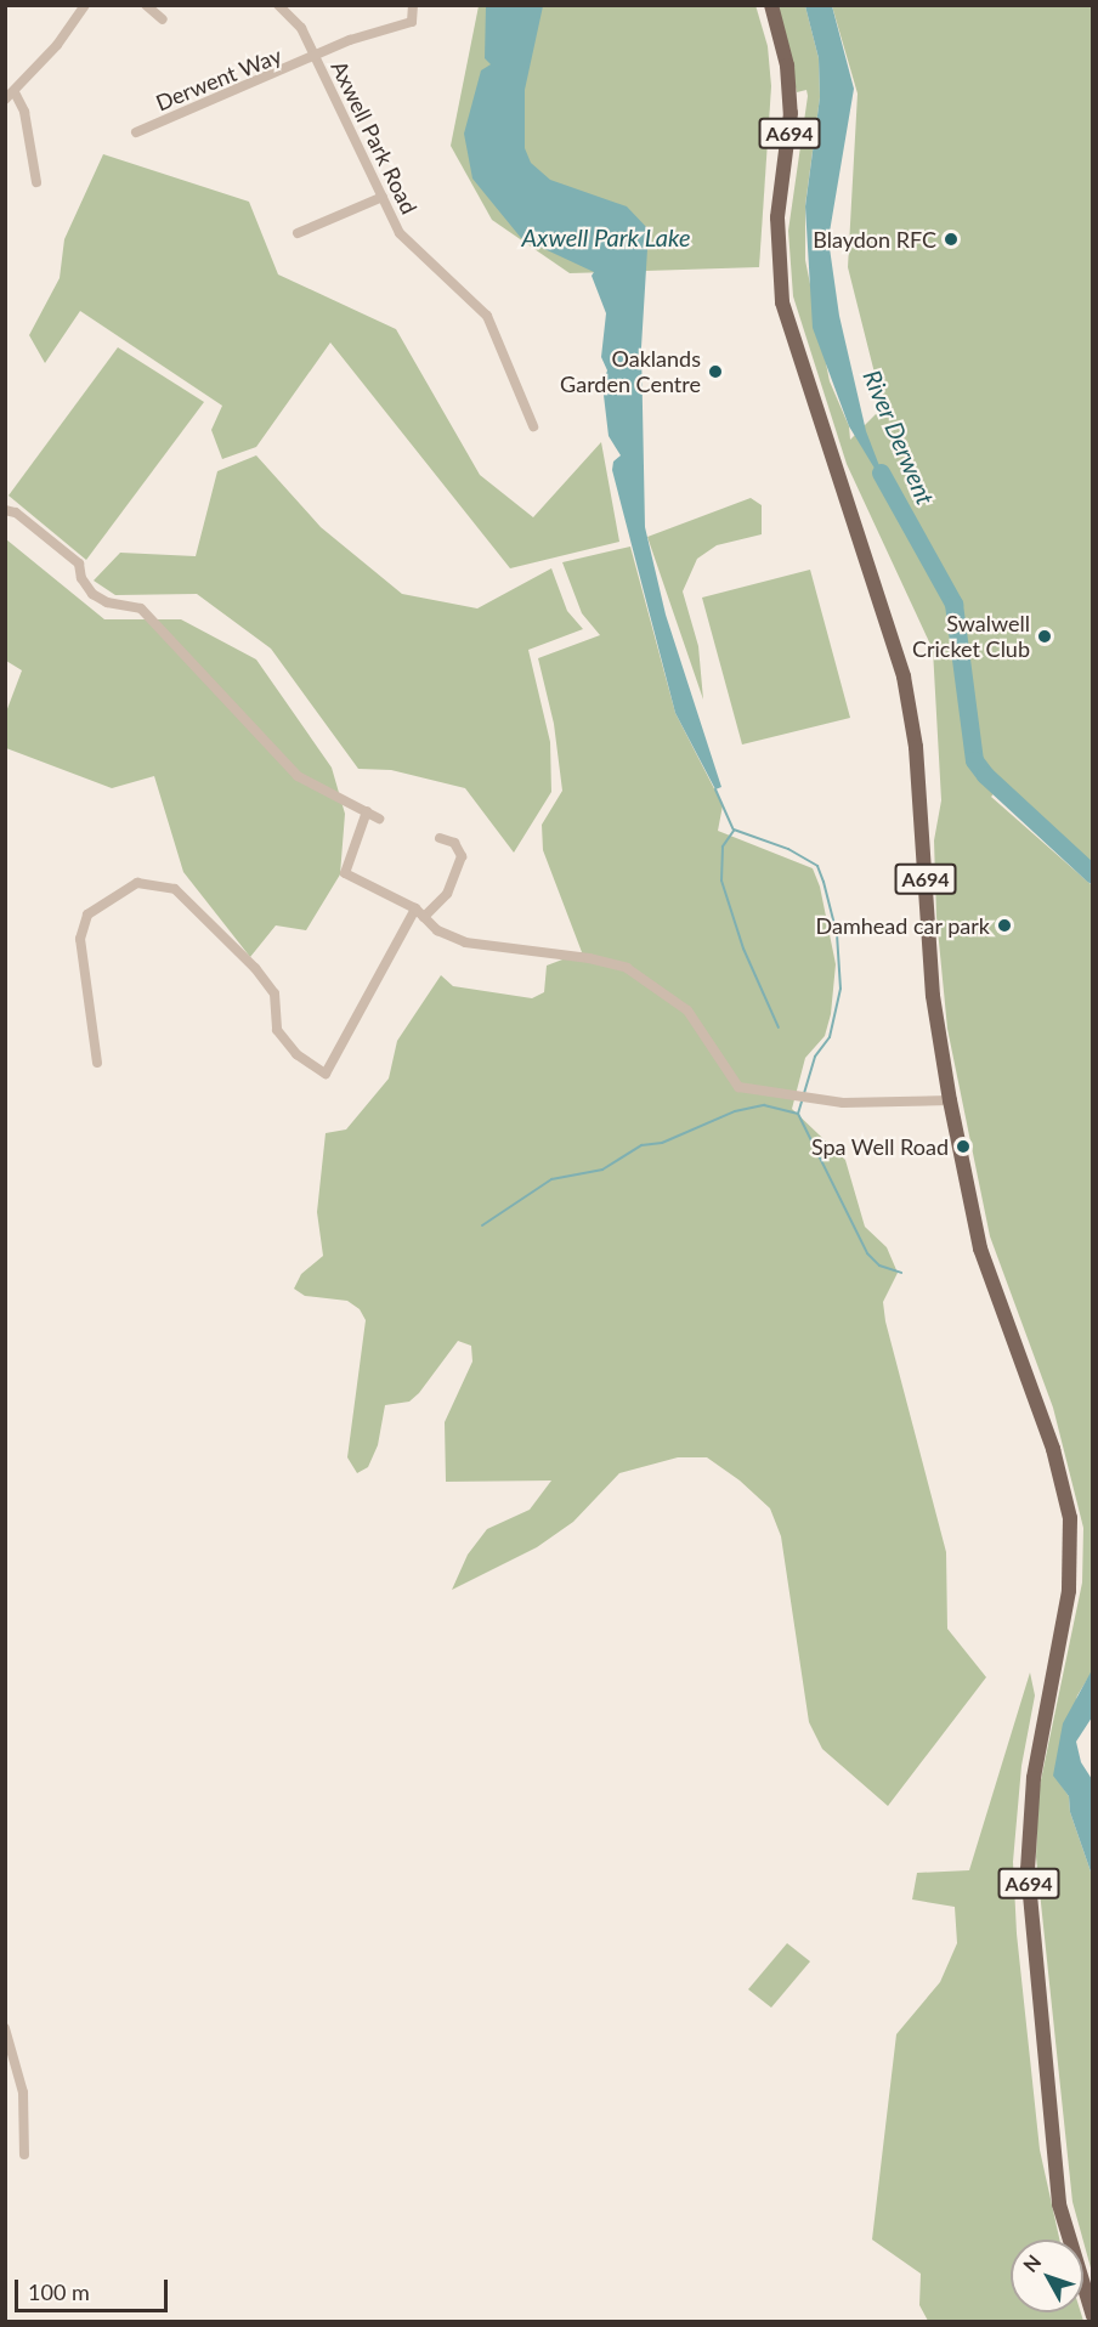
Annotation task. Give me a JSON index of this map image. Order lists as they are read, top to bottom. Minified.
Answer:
{"streets":{"main road":["A694"],"street":["Derwent Way","Axwell Park Road"]},"crossings":[["Derwent Way","Axwell Park Road"]],"water":["Axwell Park Lake","River Derwent"],"places":["Blaydon RFC","Oaklands Garden Centre","Swalwell Cricket Club","Damhead car park","Spa Well Road"],"scale_bar":"100 m","north":"top left"}
